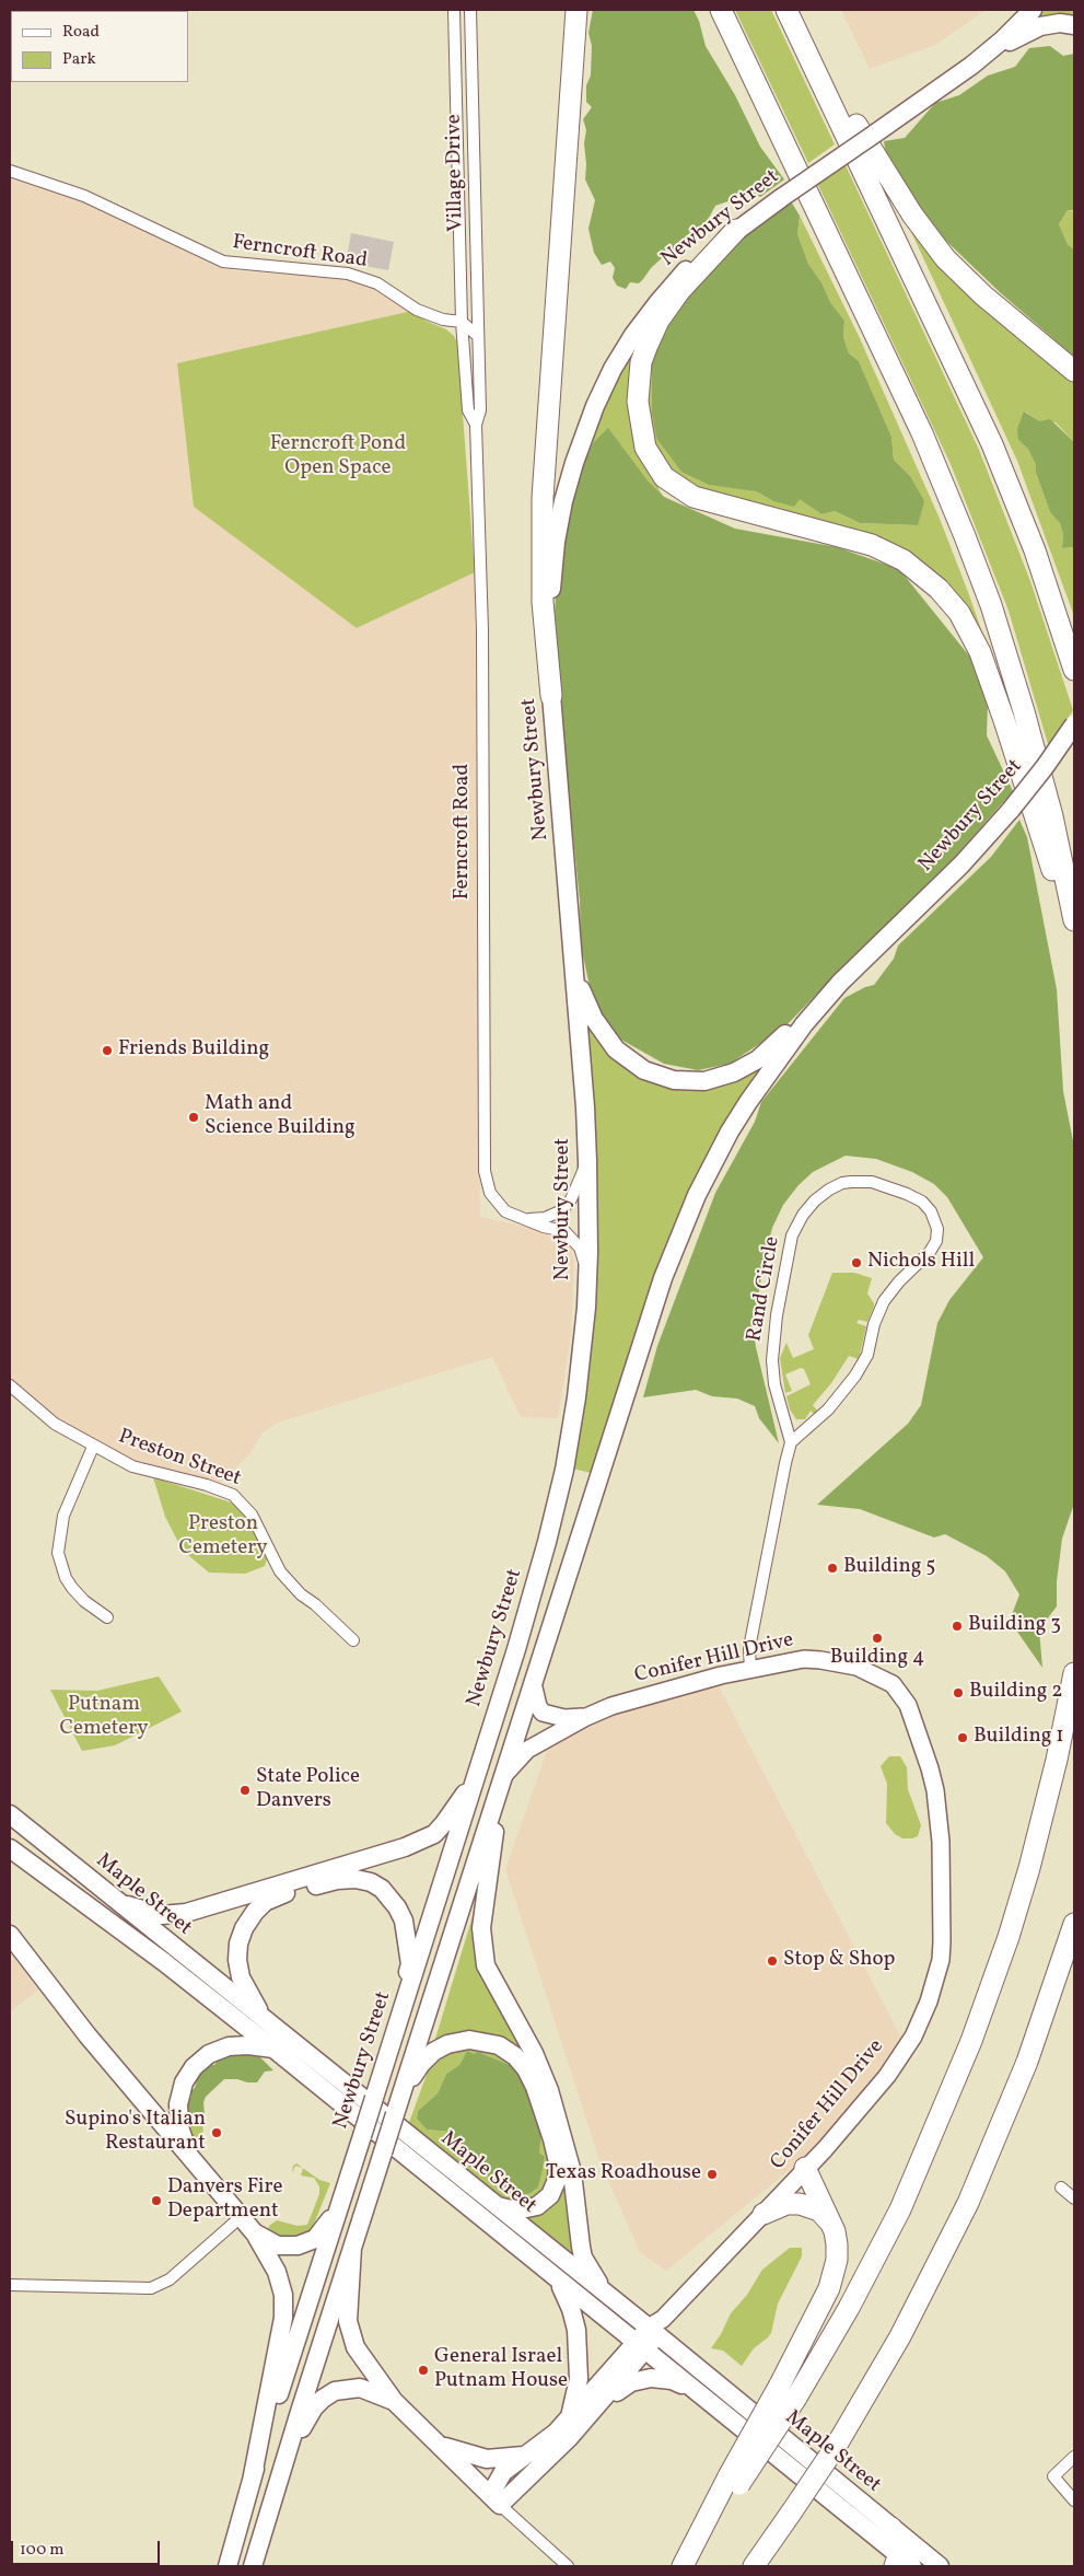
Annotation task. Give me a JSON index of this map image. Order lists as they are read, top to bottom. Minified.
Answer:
{"streets":{"main road":["Newbury Street","Conifer Hill Drive","Maple Street"],"street":["Village Drive","Ferncroft Road","Rand Circle","Preston Street"]},"crossings":[["Village Drive","Ferncroft Road"],["Newbury Street","Ferncroft Road"],["Newbury Street","Conifer Hill Drive"],["Conifer Hill Drive","Maple Street"]],"parks":["Ferncroft Pond Open Space","Preston Cemetery","Putnam Cemetery"],"places":["Friends Building","Math and Science Building","Nichols Hill","Building 5","Building 3","Building 4","Building 2","Building 1","State Police Danvers","Stop & Shop","Supino's Italian Restaurant","Texas Roadhouse","Danvers Fire Department","General Israel Putnam House"],"legend":["Road","Park"],"scale_bar":"100 m"}
